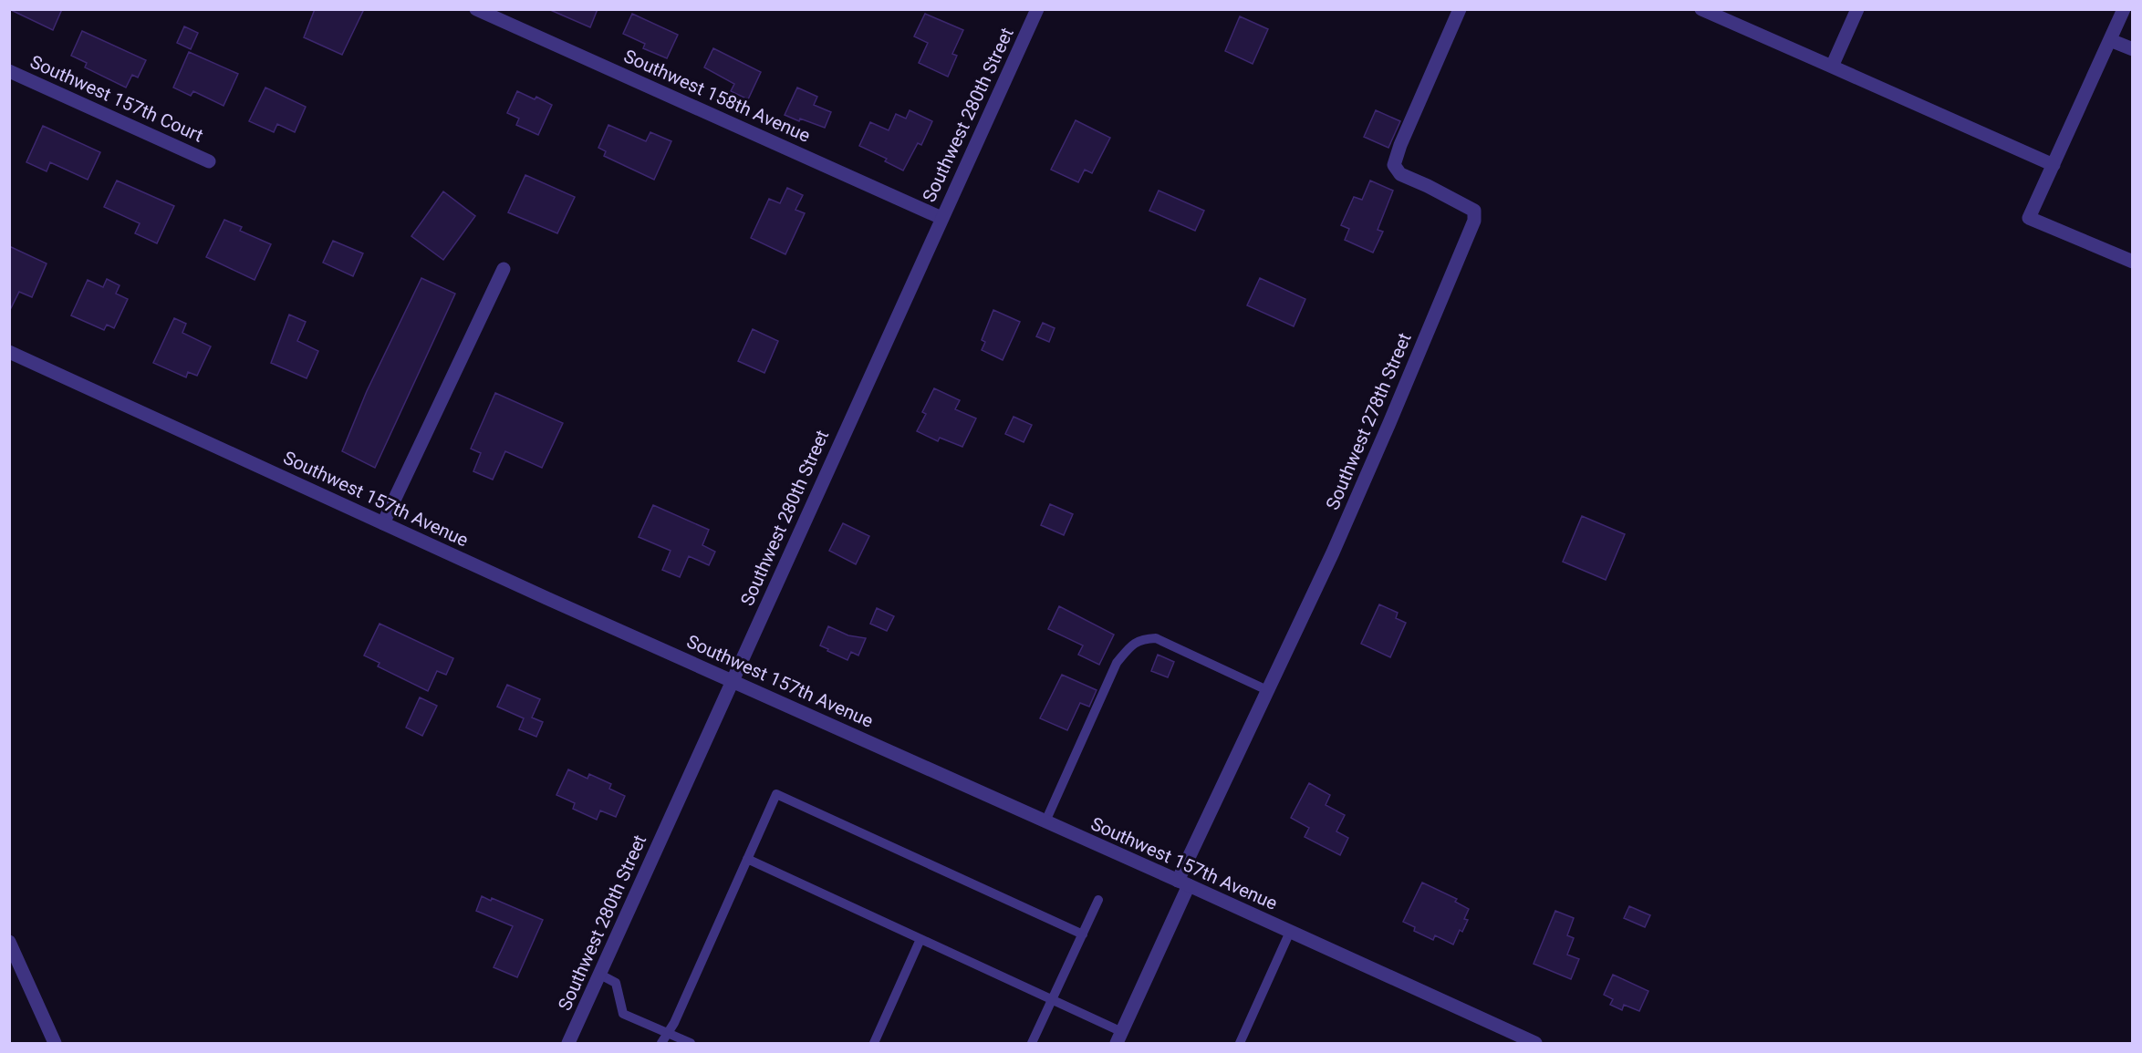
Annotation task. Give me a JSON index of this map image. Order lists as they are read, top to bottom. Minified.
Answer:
{"streets":{"street":["Southwest 158th Avenue","Southwest 157th Court","Southwest 280th Street","Southwest 278th Street","Southwest 157th Avenue"]},"crossings":[["Southwest 158th Avenue","Southwest 280th Street"],["Southwest 280th Street","Southwest 157th Avenue"],["Southwest 278th Street","Southwest 157th Avenue"]]}
